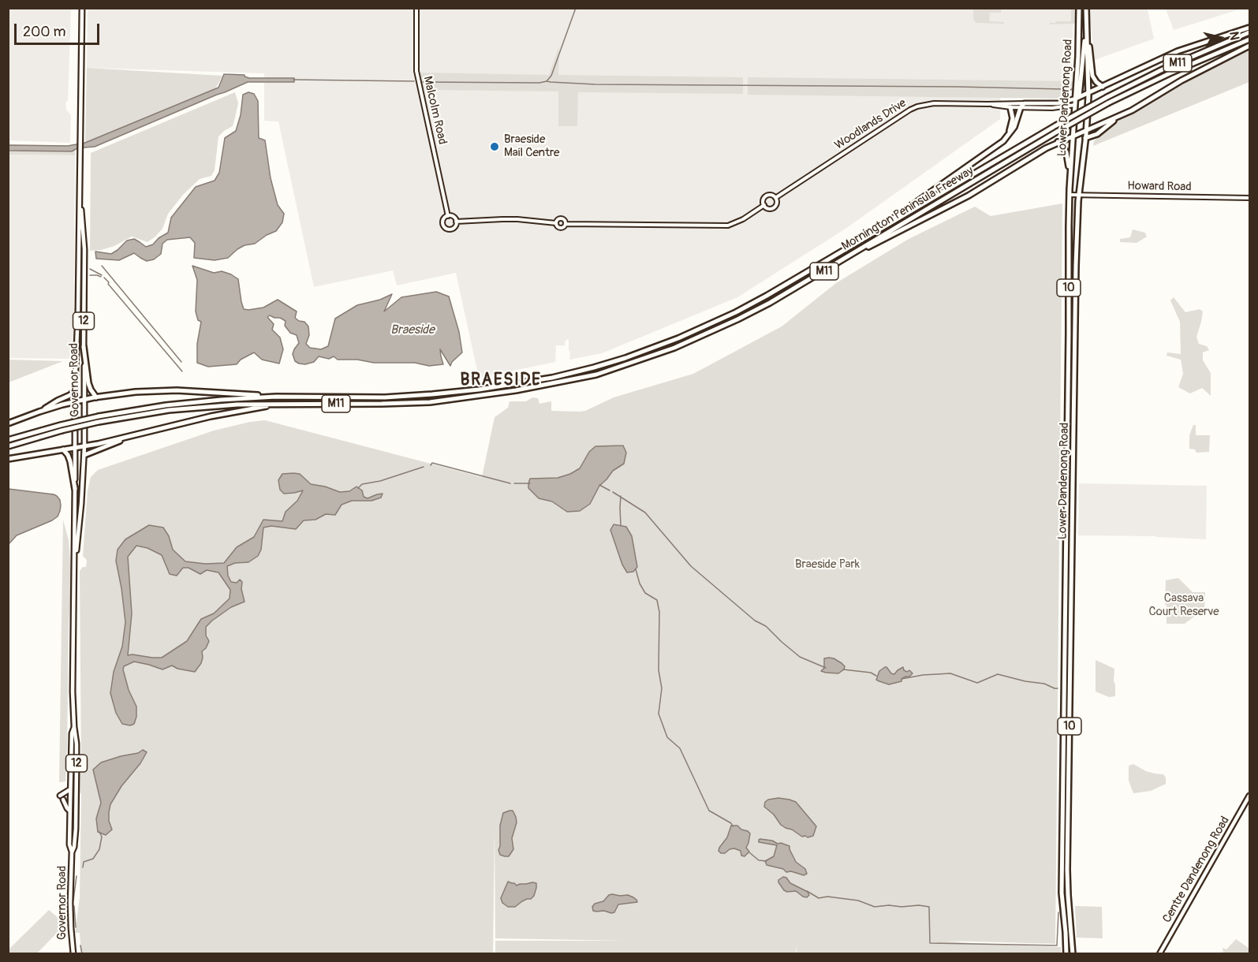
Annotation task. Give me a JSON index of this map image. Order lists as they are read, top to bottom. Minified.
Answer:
{"streets":{"highway":["M11","Lower Dandenong Road","Mornington Peninsula Freeway","10"],"main road":["Woodlands Drive","12","Governor Road","Centre Dandenong Road"],"street":["Malcolm Road","Howard Road"]},"crossings":[["Lower Dandenong Road","Woodlands Drive"],["Lower Dandenong Road","Howard Road"]],"districts":["BRAESIDE"],"water":["Braeside"],"parks":["Braeside Park","Cassava Court Reserve"],"places":["Braeside Mail Centre"],"scale_bar":"200 m","north":"right"}
